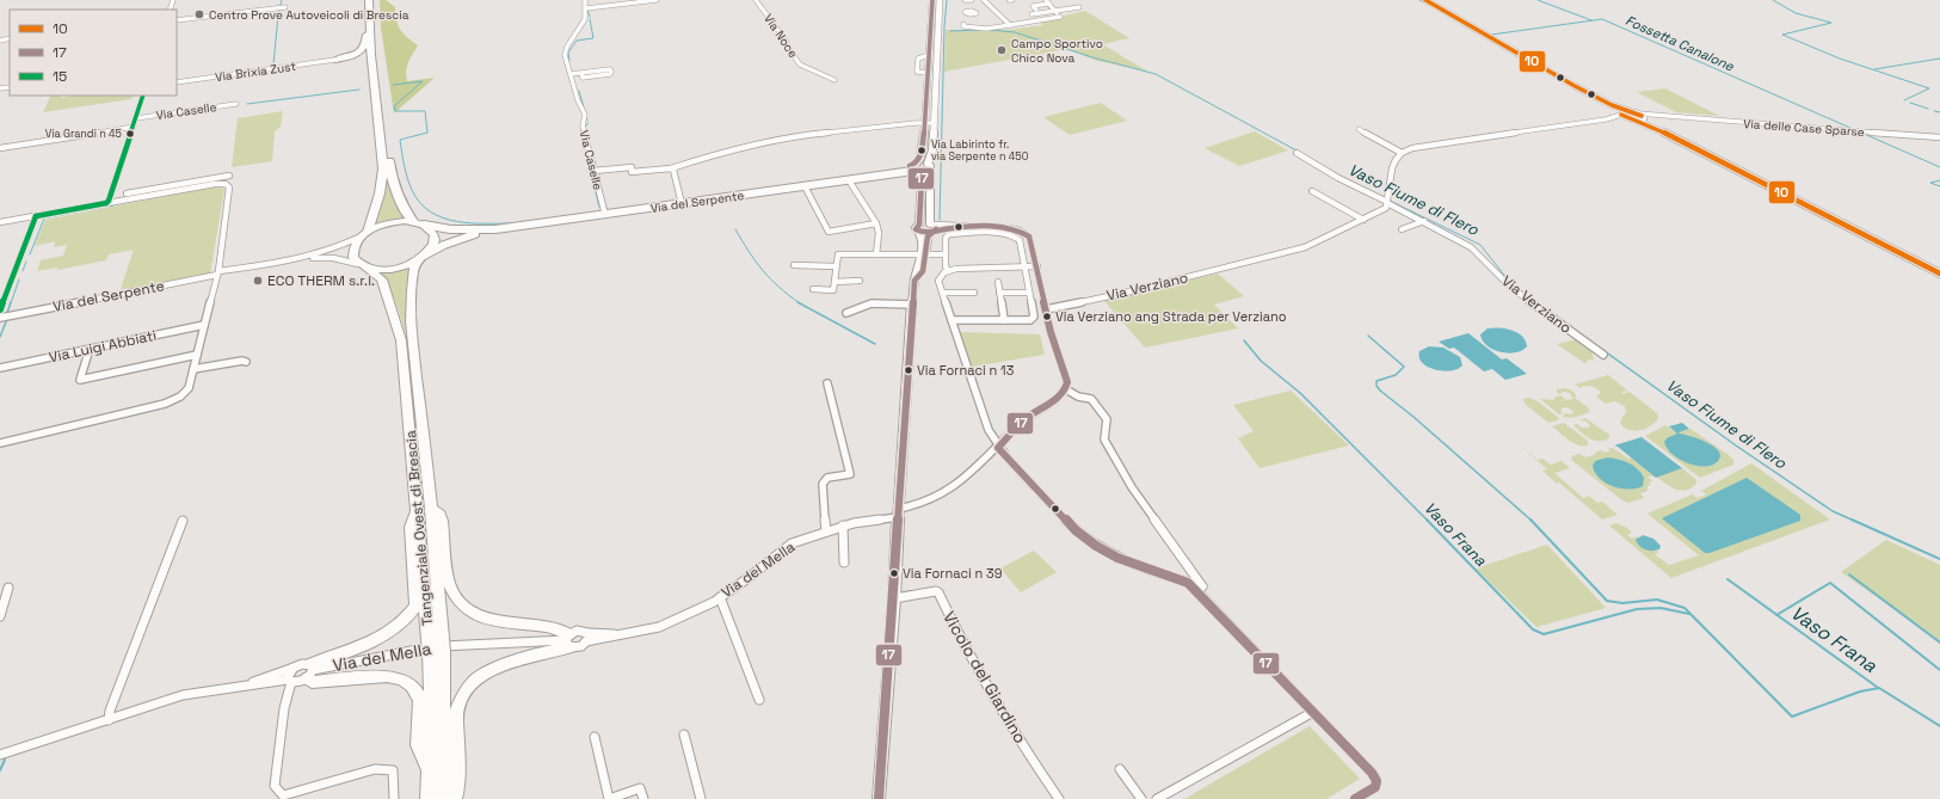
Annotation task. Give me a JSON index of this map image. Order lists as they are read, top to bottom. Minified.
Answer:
{"streets":{"main road":["Tangenziale Ovest di Brescia"],"street":["Via Noce","Via Brixia Zust","Via Caselle","Via delle Case Sparse","Via del Serpente","Via Verziano","Via Luigi Abbiati","Via del Mella","Vicolo del Giardino"]},"crossings":[["Via Caselle","Via del Serpente"],["Via del Serpente","Tangenziale Ovest di Brescia"]],"water":["Fossetta Canalone","Vaso Fiume di Flero","Vaso Frana"],"places":["Centro Prove Autoveicoli di Brescia","Campo Sportivo Chico Nova","Via Grandi n 45","Via Labirinto fr. via Serpente n 450","ECO THERM s.r.l.","Via Verziano ang Strada per Verziano","Via Fornaci n 13","Via Fornaci n 39"],"lines":["transit line 10","transit line 17","transit line 15"],"legend":["10","17","15"]}
